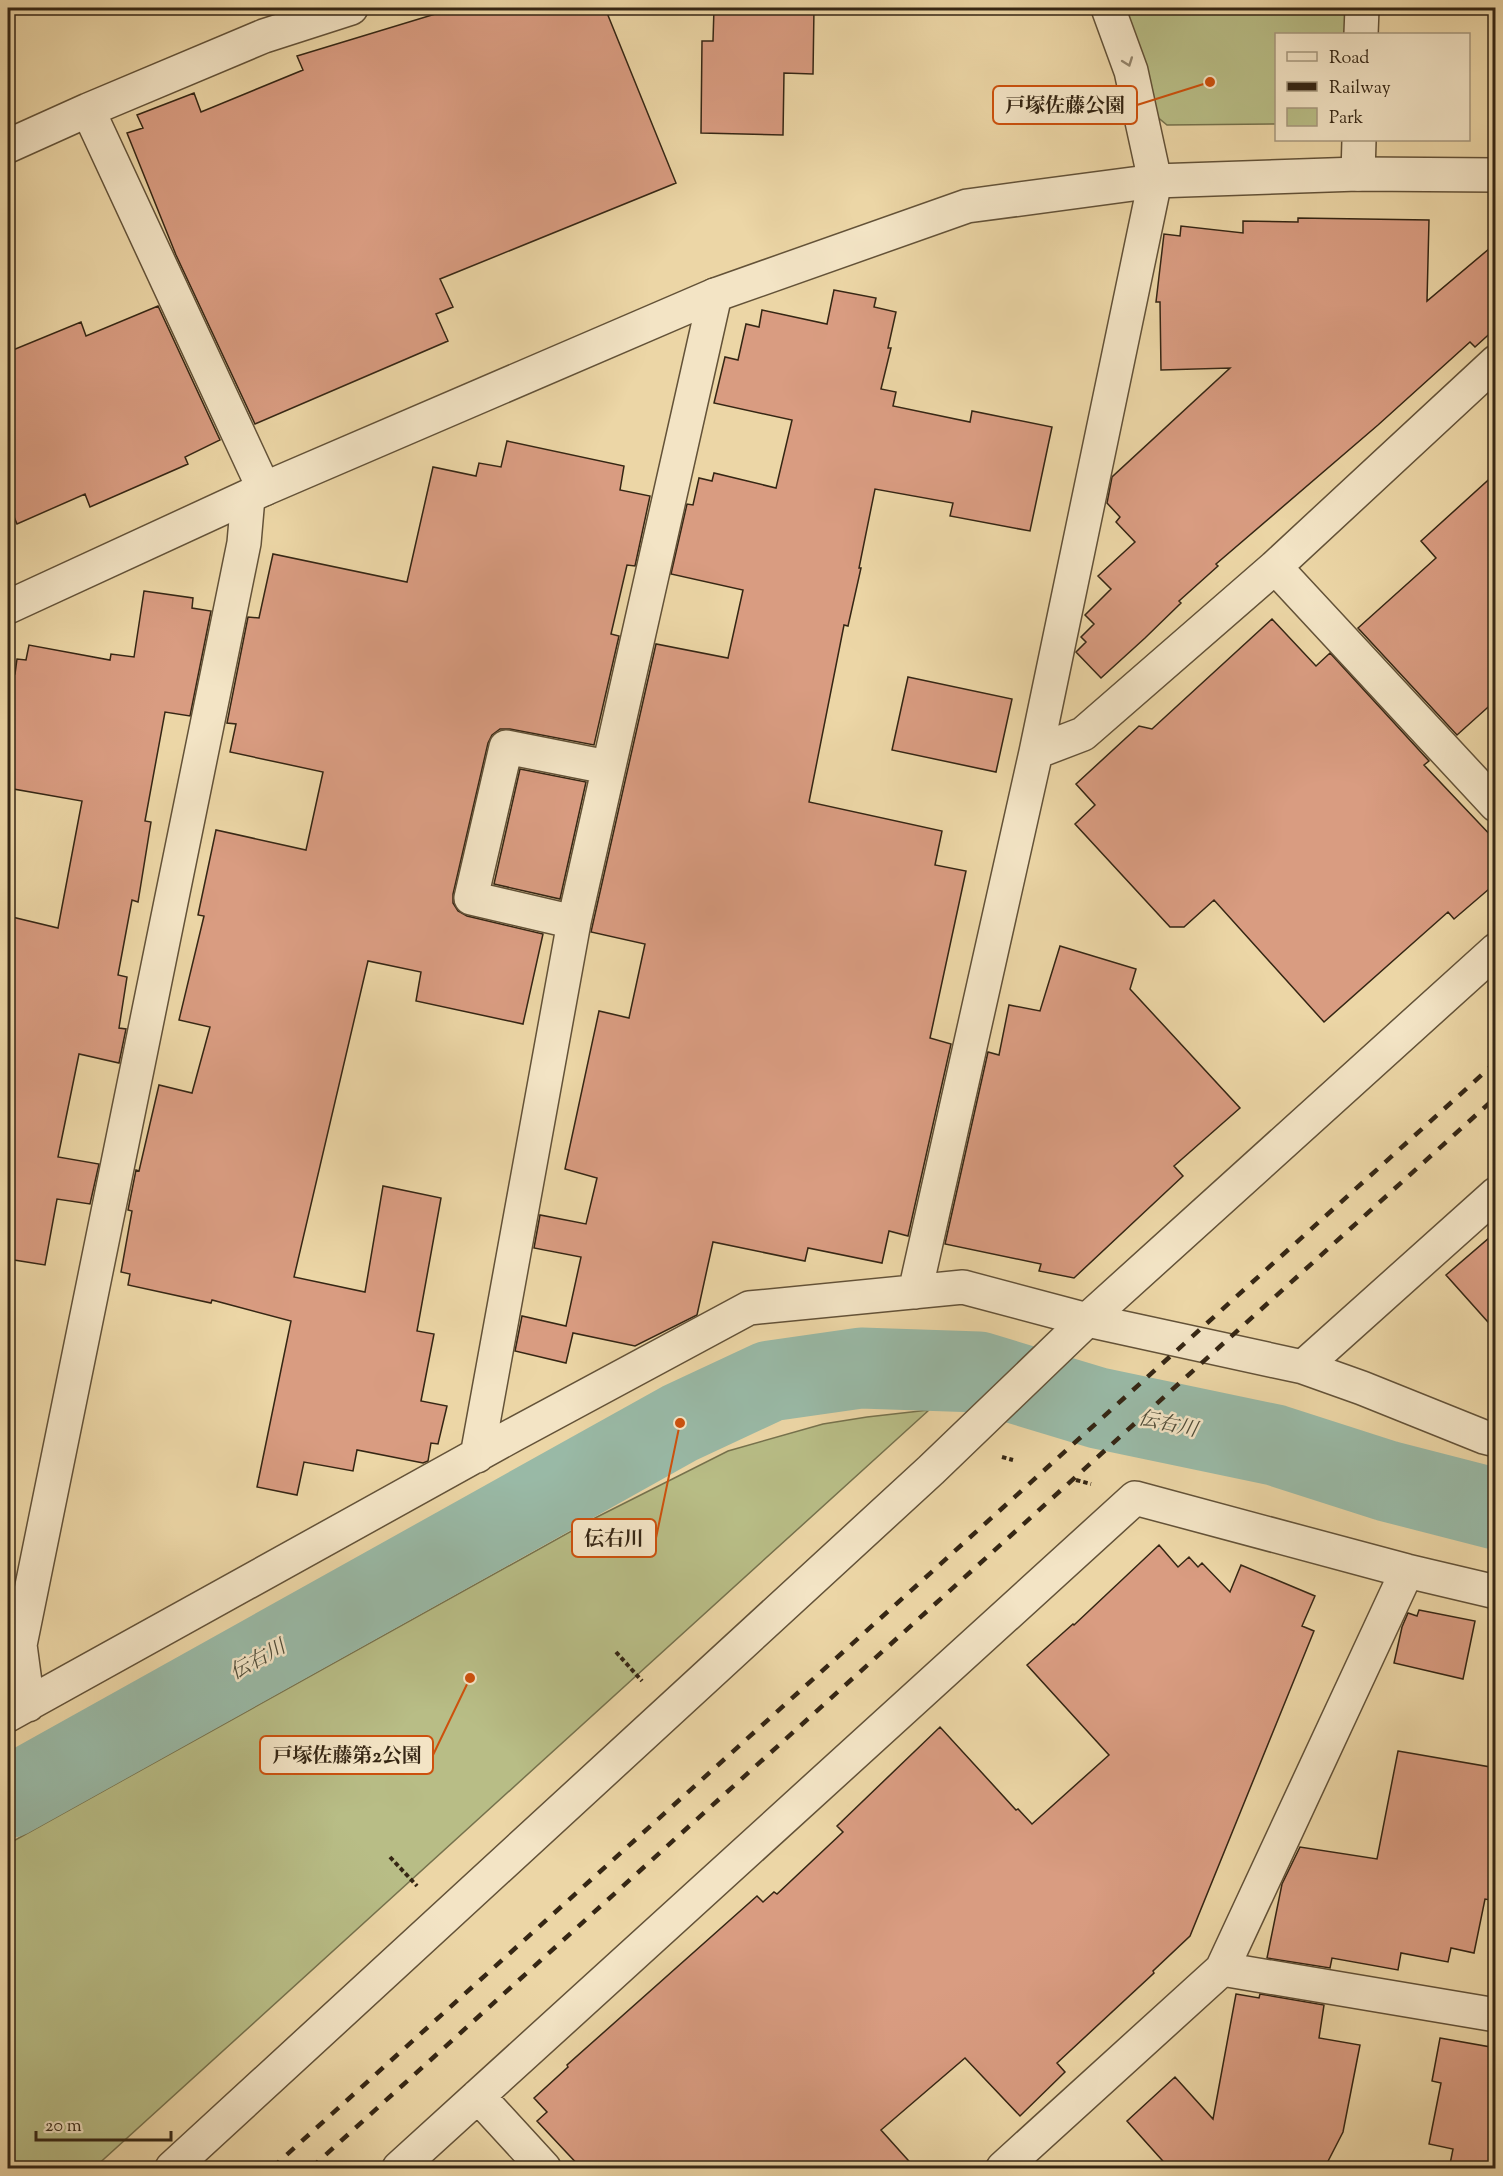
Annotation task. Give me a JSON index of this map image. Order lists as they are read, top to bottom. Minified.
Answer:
{"water":["伝右川"],"places":["戸塚佐藤公園","伝右川","戸塚佐藤第2公園"],"legend":["Road","Railway","Park"],"scale_bar":"20 m"}
